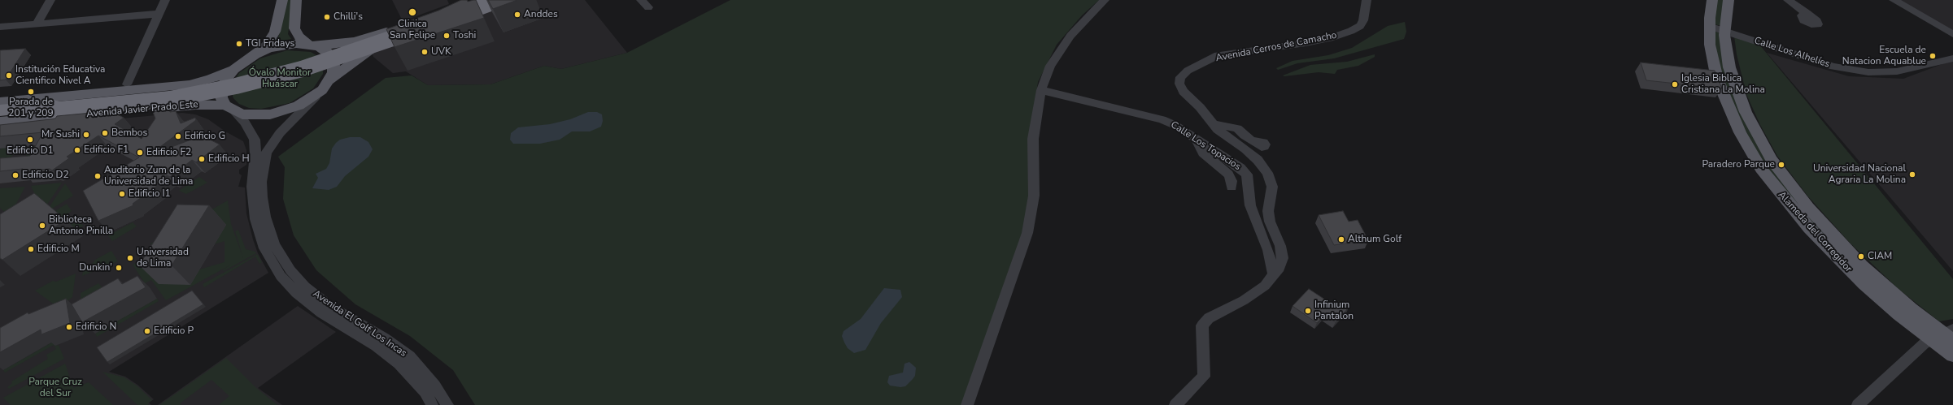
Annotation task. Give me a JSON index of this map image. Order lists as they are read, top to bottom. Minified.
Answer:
{"streets":{"main road":["Avenida Javier Prado Este","Alameda del Corregidor"],"street":["Avenida Cerros de Camacho","Calle Los Alhelíes","Calle Los Topacios","Avenida El Golf Los Incas"]},"crossings":[["Avenida Cerros de Camacho","Calle Los Topacios"],["Calle Los Alhelíes","Alameda del Corregidor"],["Avenida Javier Prado Este","Avenida El Golf Los Incas"]],"parks":["Óvalo Monitor Huáscar","Parque Cruz del Sur"],"places":["Clinica San Felipe","Anddes","Chilli's","Toshi","TGI Fridays","UVK","Escuela de Natacion Aquablue","Institución Educativa Cientifico Nivel A","Iglesia Biblica Cristiana La Molina","Parada de 201 y 209","Bembos","Mr Sushi","Edificio G","Edificio D1","Edificio F1","Edificio F2","Edificio H","Paradero Parque","Universidad Nacional Agraria La Molina","Edificio D2","Auditorio Zum de la Universidad de Lima","Edificio I1","Biblioteca Antonio Pinilla","Althum Golf","Edificio M","CIAM","Universidad de Lima","Dunkin'","Infinium Pantalon","Edificio N","Edificio P"]}
